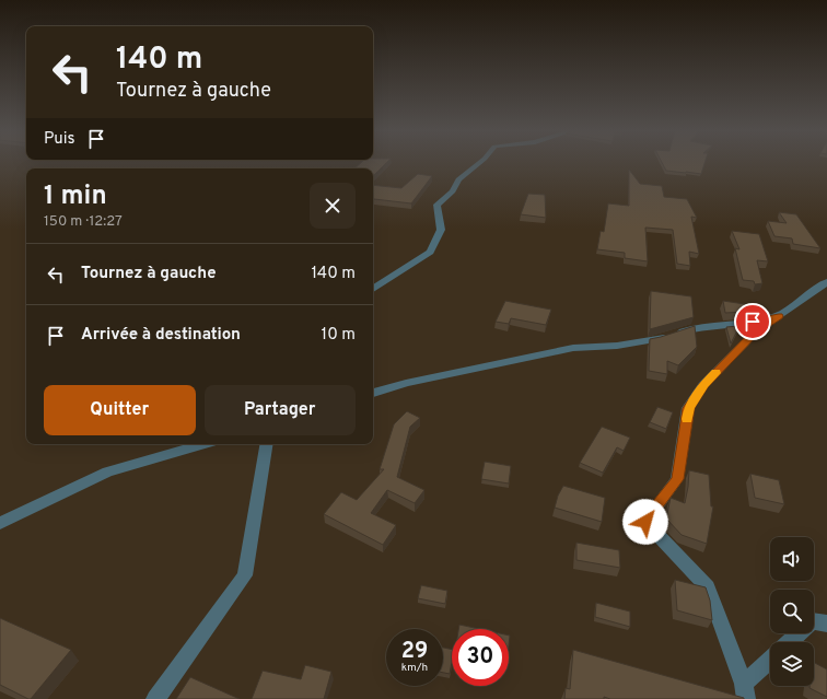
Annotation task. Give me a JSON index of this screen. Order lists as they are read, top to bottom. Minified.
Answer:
{"page":{"turn":["140 m","Tournez à gauche"],"then":"Puis","heading":["1 min","150 m · 12:27"],"list":[{"name":"Tournez à gauche","value":"140 m"},{"name":"Arrivée à destination","value":"10 m"}],"buttons":["Quitter","Partager"],"speed":"29 km/h","limit":"30"}}
